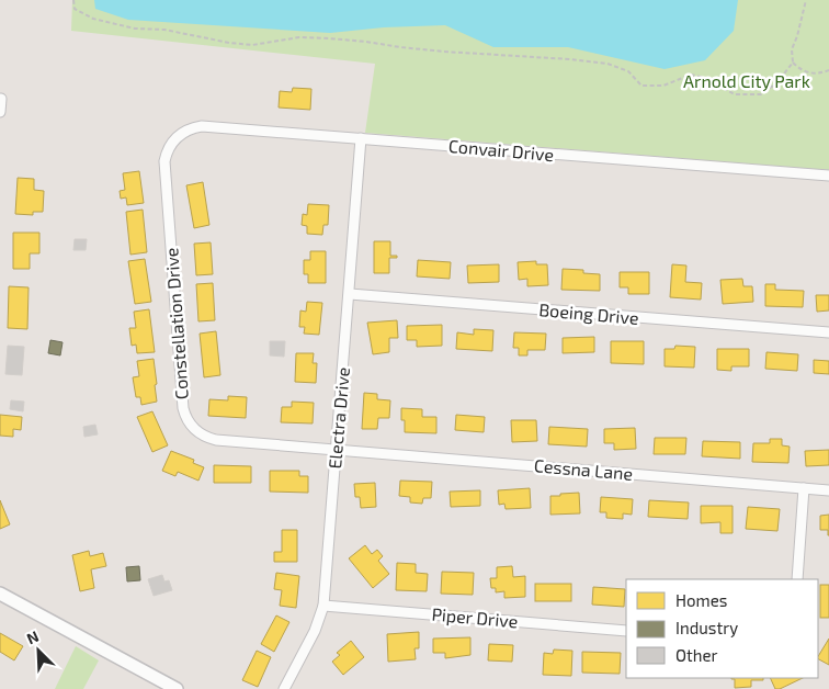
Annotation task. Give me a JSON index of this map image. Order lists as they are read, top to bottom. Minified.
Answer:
{"streets":{"street":["Convair Drive","Boeing Drive","Constellation Drive","Electra Drive","Cessna Lane","Piper Drive"]},"crossings":[["Convair Drive","Constellation Drive"],["Convair Drive","Electra Drive"],["Boeing Drive","Electra Drive"],["Constellation Drive","Electra Drive"],["Constellation Drive","Cessna Lane"],["Electra Drive","Cessna Lane"],["Electra Drive","Piper Drive"]],"parks":["Arnold City Park"],"legend":["Homes","Industry","Other"],"north":"top left"}
